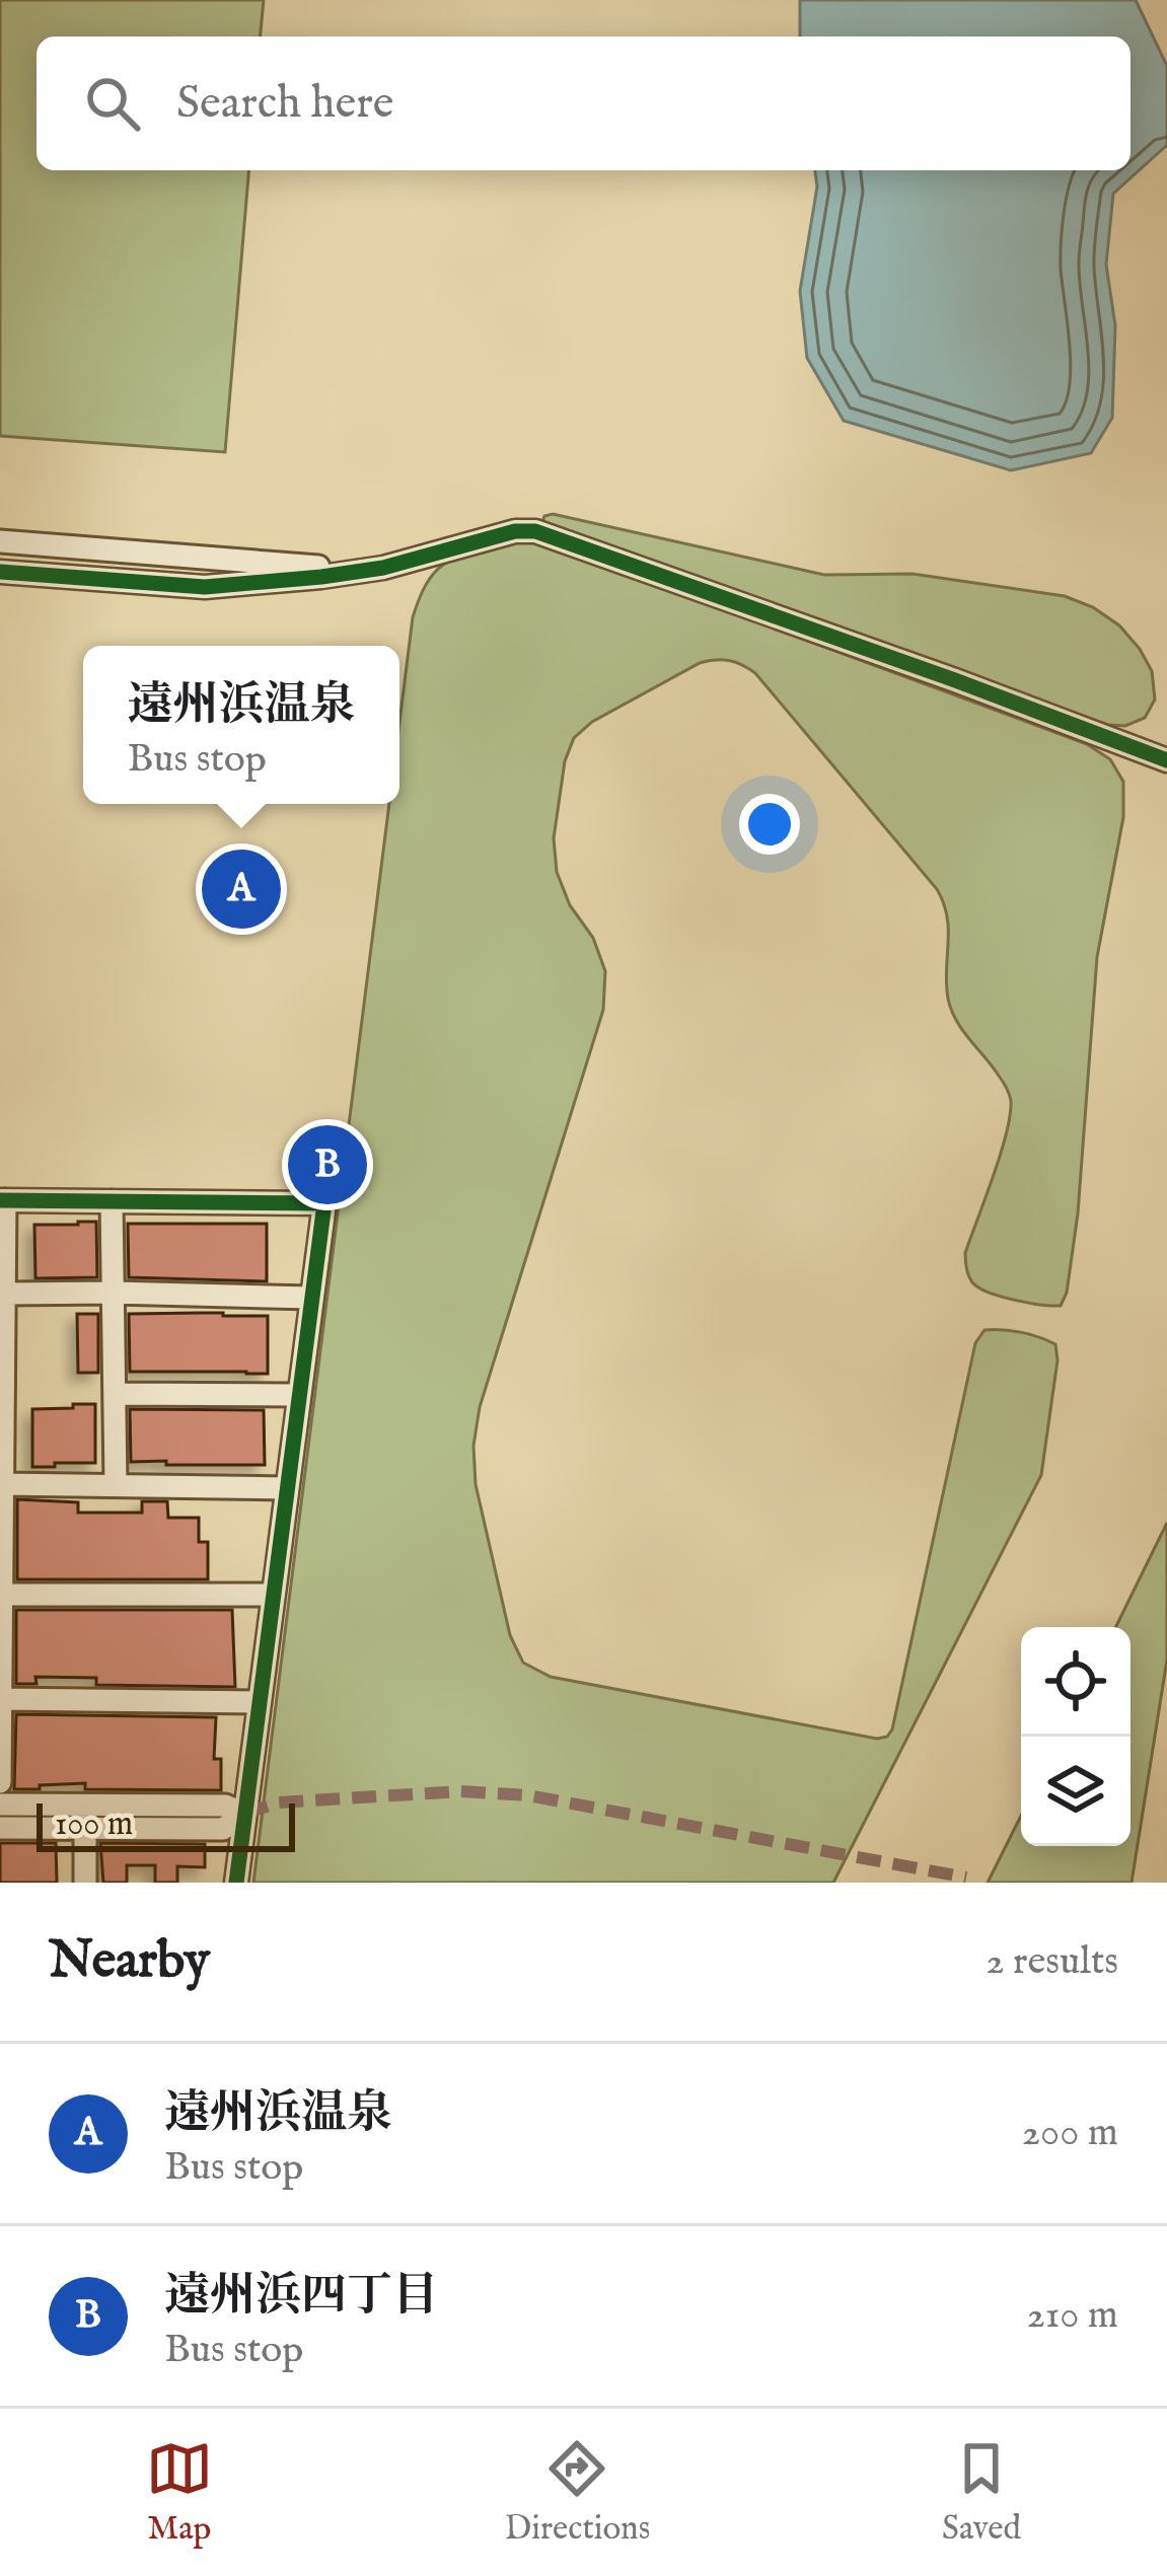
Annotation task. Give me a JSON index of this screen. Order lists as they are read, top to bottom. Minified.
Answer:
{"scale_bar":"100 m","page":{"search":"Search here","popup":["遠州浜温泉","Bus stop"],"pins":["A","B"],"scale":"100 m","heading":["Nearby","2 results"],"list":[{"mark":"A","name":"遠州浜温泉","note":"Bus stop","value":"200 m"},{"mark":"B","name":"遠州浜四丁目","note":"Bus stop","value":"210 m"}],"nav":["Map","Directions","Saved"]}}
